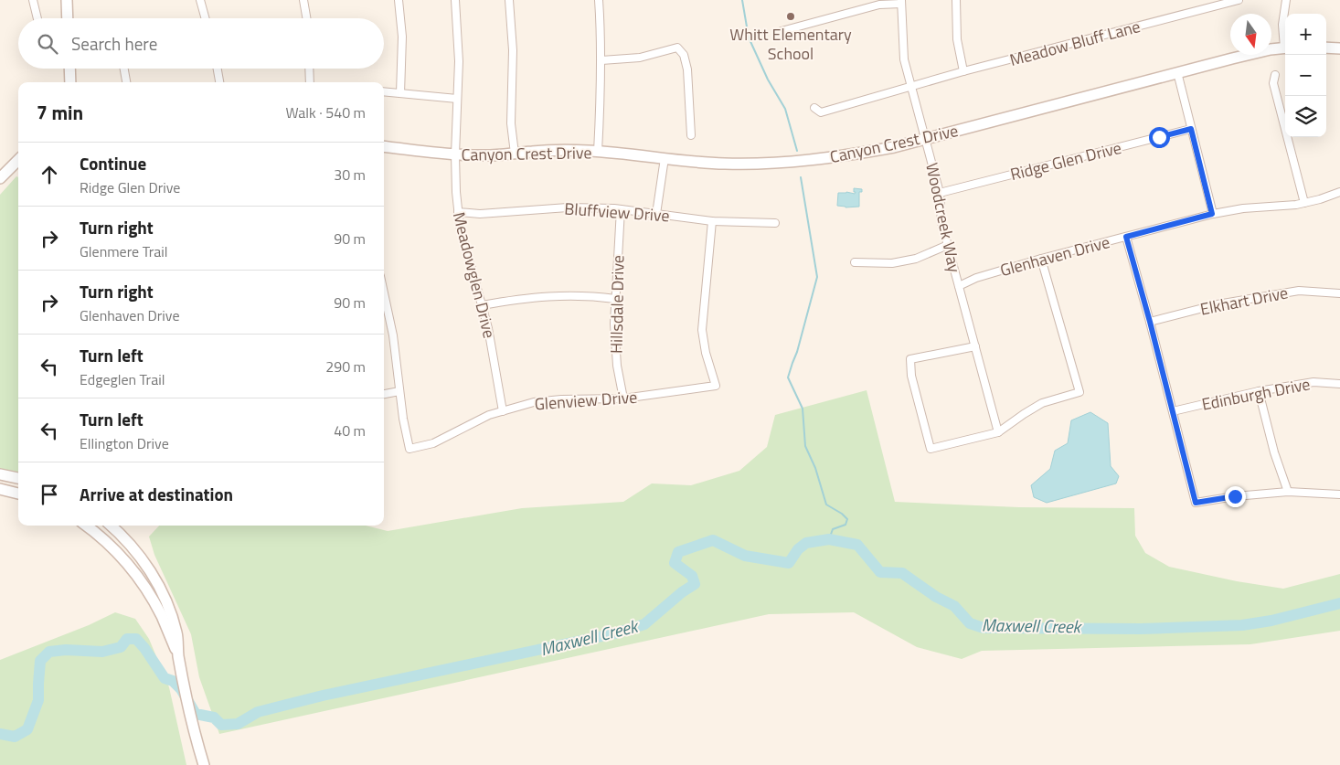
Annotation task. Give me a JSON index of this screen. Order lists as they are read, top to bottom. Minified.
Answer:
{"streets":{"street":["Meadow Bluff Lane","Canyon Crest Drive","Ridge Glen Drive","Bluffview Drive","Woodcreek Way","Glenhaven Drive","Meadowglen Drive","Elkhart Drive","Hillsdale Drive","Edinburgh Drive","Glenview Drive"]},"crossings":[["Meadow Bluff Lane","Woodcreek Way"],["Canyon Crest Drive","Woodcreek Way"],["Canyon Crest Drive","Meadowglen Drive"],["Ridge Glen Drive","Woodcreek Way"],["Bluffview Drive","Meadowglen Drive"],["Bluffview Drive","Hillsdale Drive"],["Bluffview Drive","Glenview Drive"],["Woodcreek Way","Glenhaven Drive"],["Meadowglen Drive","Glenview Drive"],["Hillsdale Drive","Glenview Drive"]],"water":["Maxwell Creek"],"places":["Whitt Elementary School"],"north":"bottom","page":{"map_buttons":["+","−"],"search":"Search here","heading":["7 min","Walk · 540 m"],"list":[["Continue","Ridge Glen Drive","30 m"],["Turn right","Glenmere Trail","90 m"],["Turn right","Glenhaven Drive","90 m"],["Turn left","Edgeglen Trail","290 m"],["Turn left","Ellington Drive","40 m"],"Arrive at destination"]}}
